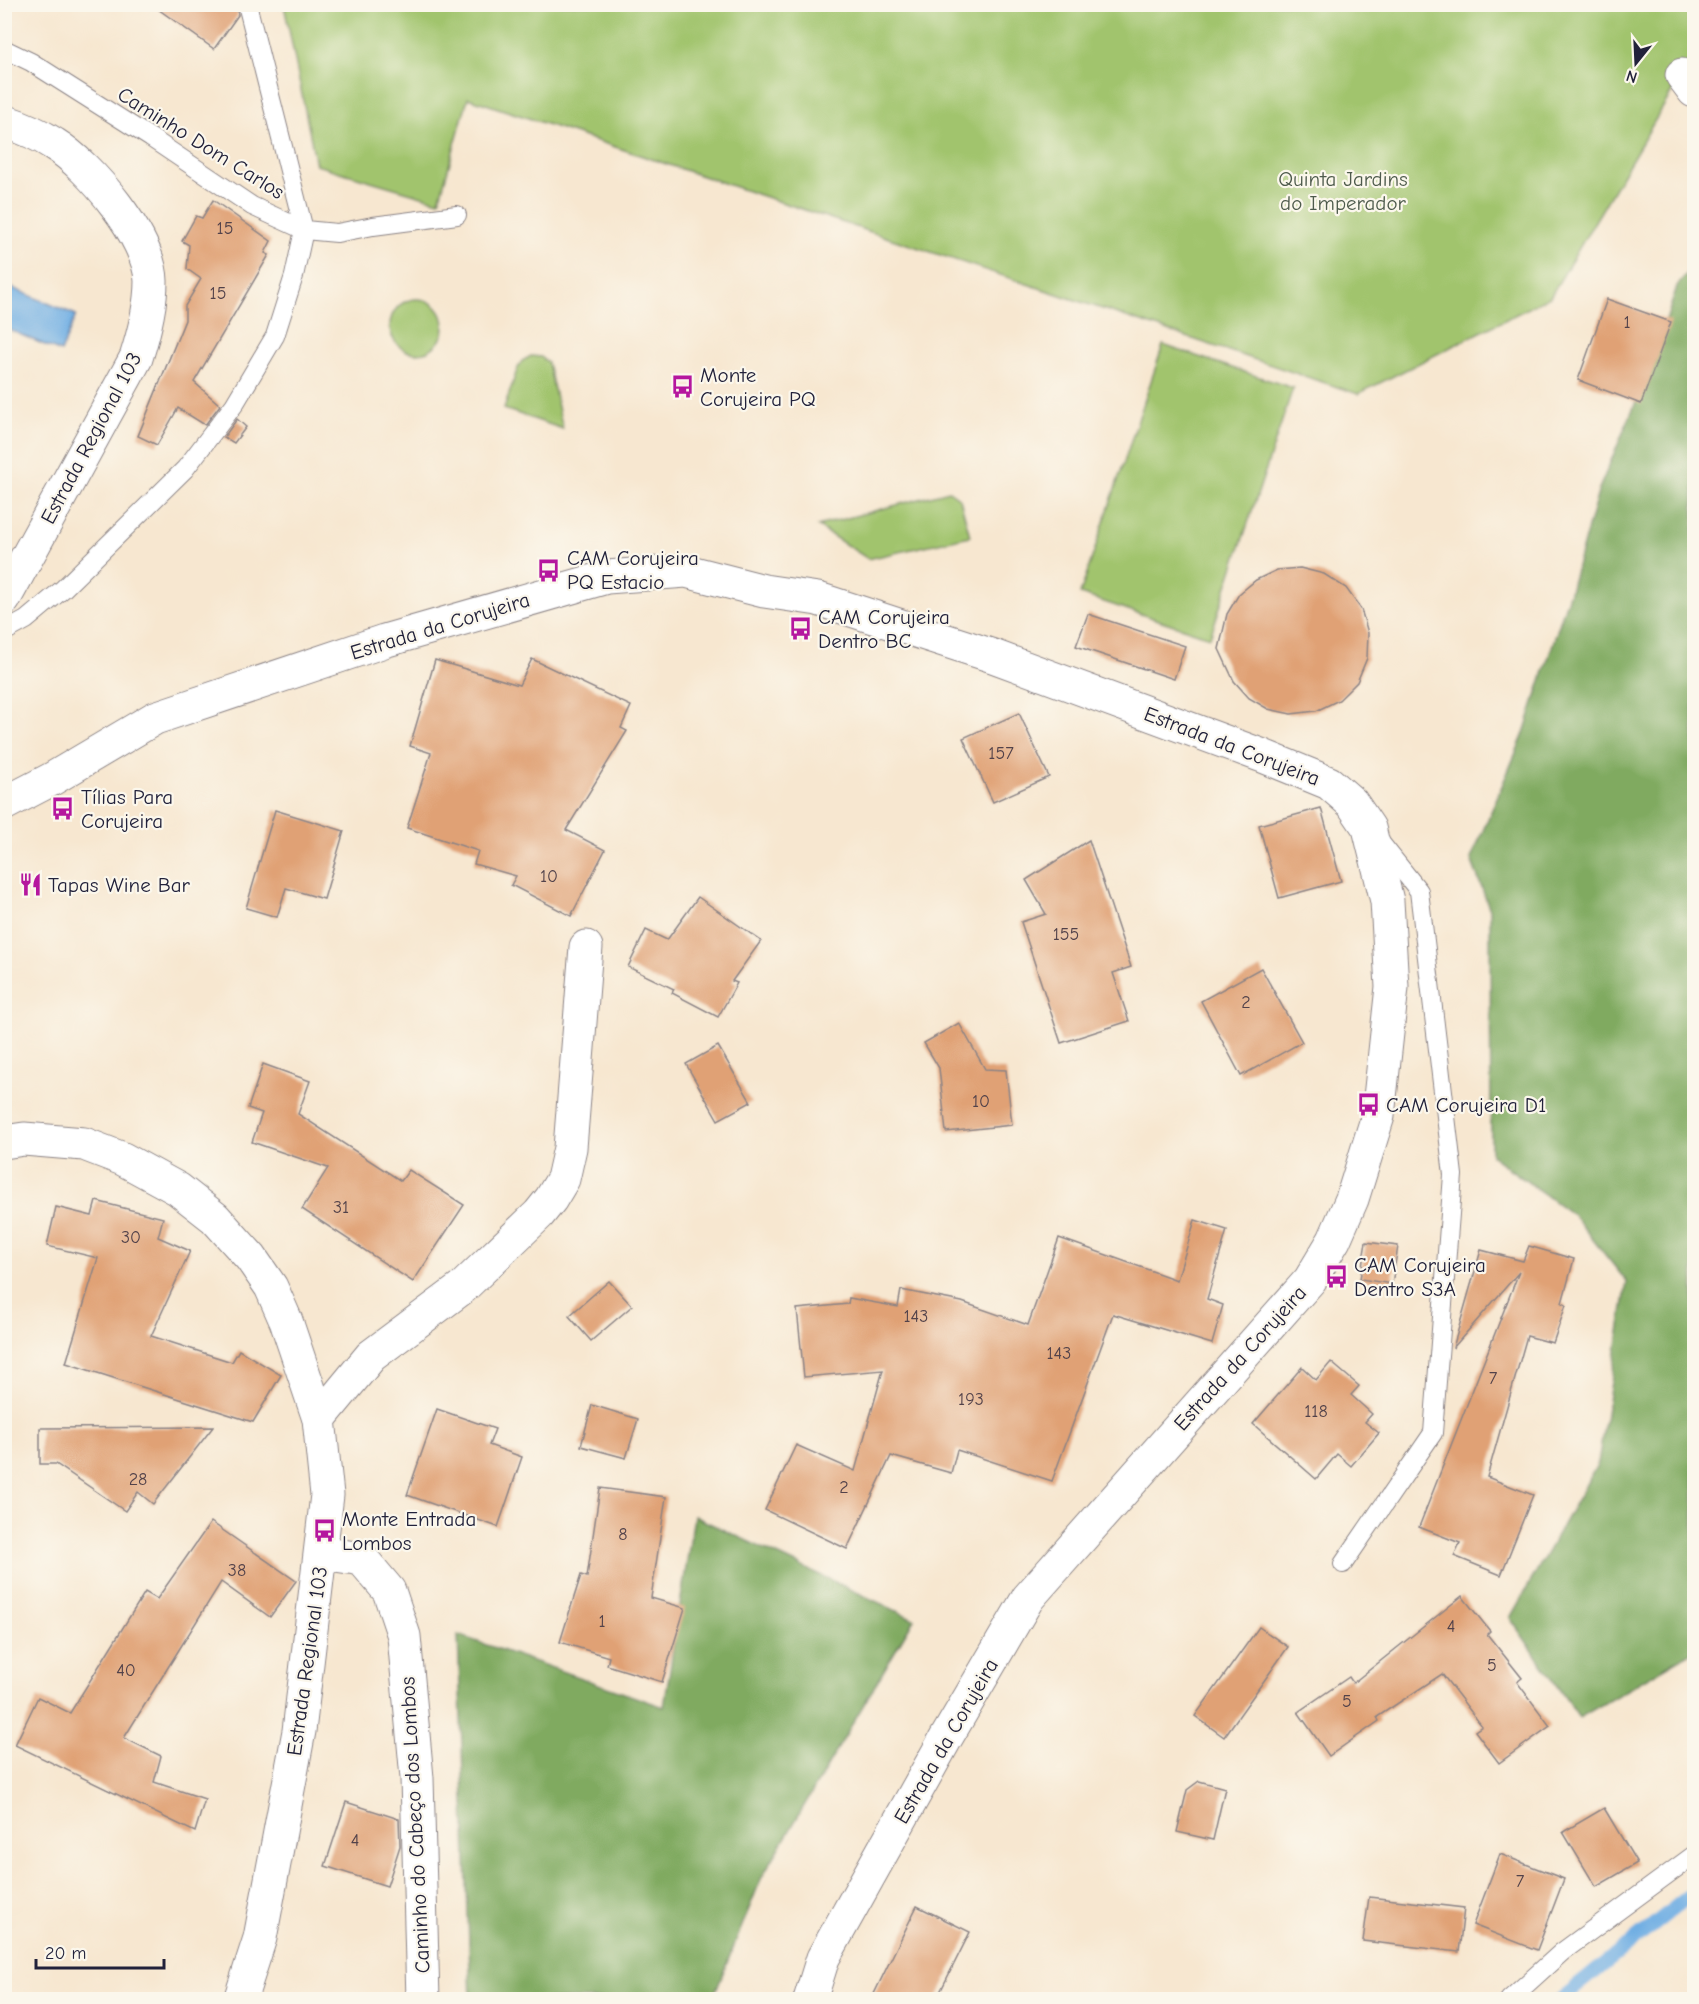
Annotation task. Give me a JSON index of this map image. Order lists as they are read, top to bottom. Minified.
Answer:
{"streets":{"street":["Estrada Regional 103","Estrada da Corujeira","Caminho do Cabeço dos Lombos"],"lane":["Caminho Dom Carlos"]},"crossings":[["Estrada Regional 103","Caminho do Cabeço dos Lombos"]],"parks":["Quinta Jardins do Imperador"],"places":{"bus stop":["Monte Corujeira PQ","CAM Corujeira PQ Estacio","CAM Corujeira Dentro BC","Tílias Para Corujeira","CAM Corujeira D1","CAM Corujeira Dentro S3A","Monte Entrada Lombos"],"restaurant":["Tapas Wine Bar"]},"house_numbers":["15","15","1","157","10","155","2","10","31","30","143","143","7","193","118","28","2","8","38","1","4","5","40","5","4","7"],"scale_bar":"20 m","north":"bottom"}
